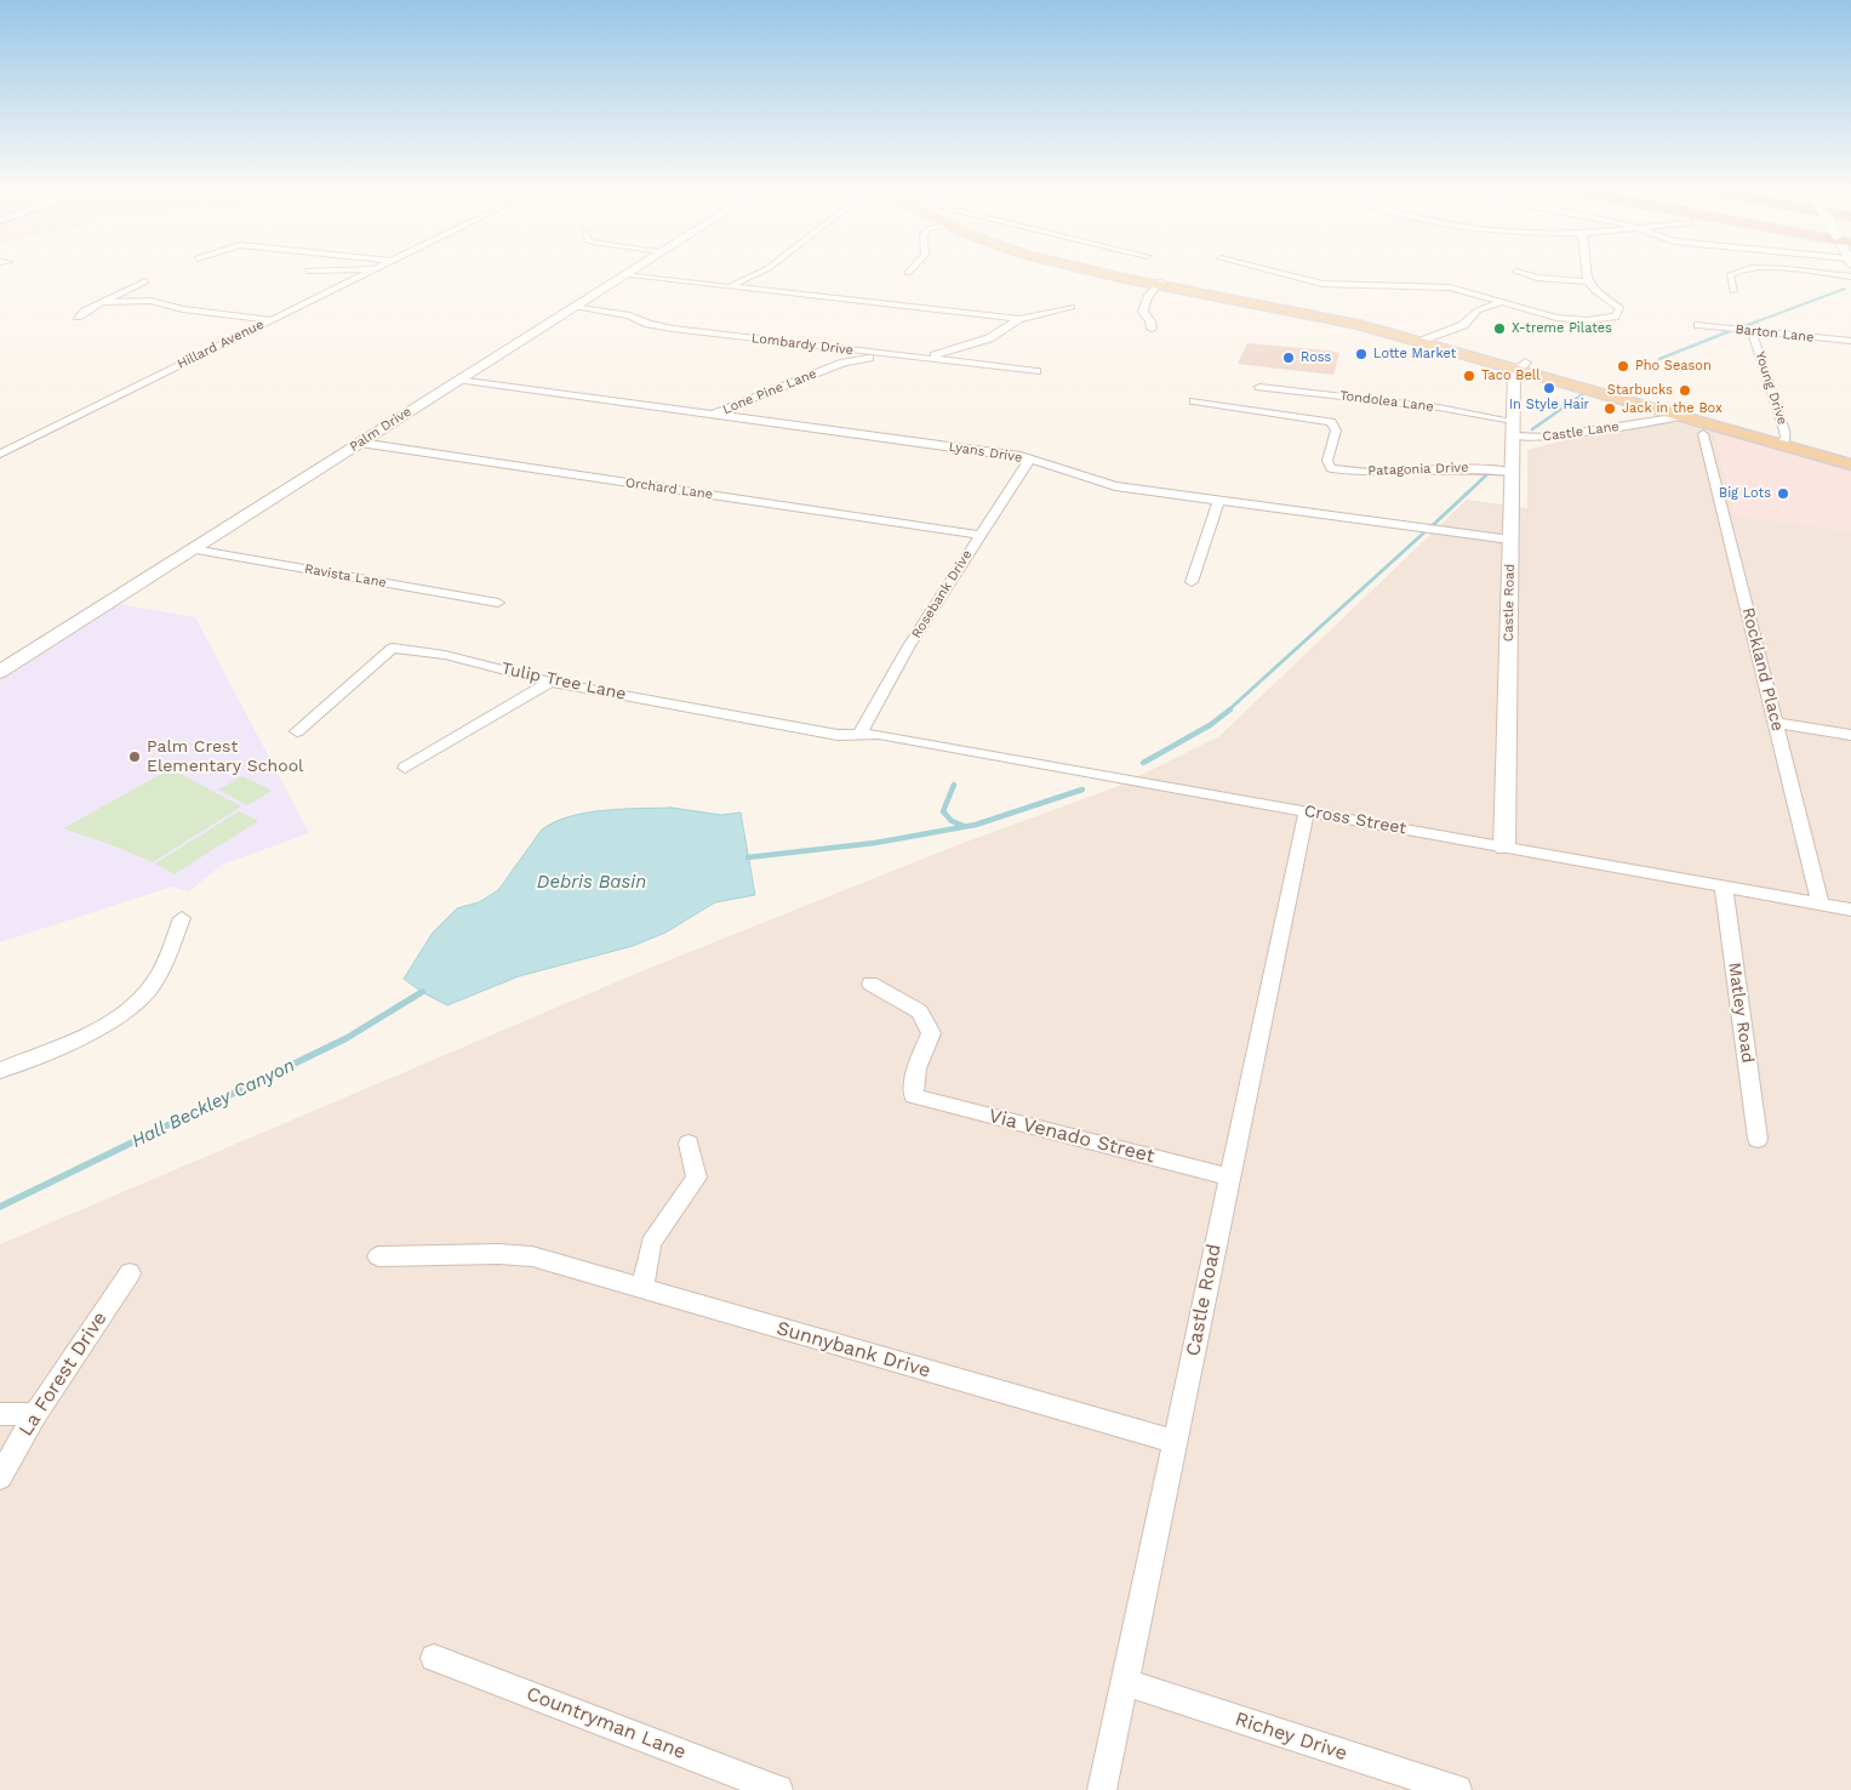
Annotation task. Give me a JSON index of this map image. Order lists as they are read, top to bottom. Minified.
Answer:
{"streets":{"street":["Barton Lane","Hillard Avenue","Lombardy Drive","Young Drive","Lone Pine Lane","Tondolea Lane","Palm Drive","Castle Lane","Lyans Drive","Patagonia Drive","Orchard Lane","Ravista Lane","Rosebank Drive","Castle Road","Rockland Place","Tulip Tree Lane","Cross Street","Matley Road","Via Venado Street","Sunnybank Drive","La Forest Drive","Countryman Lane","Richey Drive"]},"crossings":[["Barton Lane","Young Drive"],["Lombardy Drive","Lone Pine Lane"],["Lombardy Drive","Palm Drive"],["Lone Pine Lane","Lyans Drive"],["Tondolea Lane","Castle Lane"],["Tondolea Lane","Castle Road"],["Palm Drive","Lyans Drive"],["Palm Drive","Orchard Lane"],["Palm Drive","Ravista Lane"],["Castle Lane","Castle Road"],["Lyans Drive","Rosebank Drive"],["Lyans Drive","Castle Road"],["Patagonia Drive","Castle Road"],["Orchard Lane","Rosebank Drive"],["Rosebank Drive","Tulip Tree Lane"],["Rosebank Drive","Cross Street"],["Castle Road","Cross Street"],["Castle Road","Via Venado Street"],["Castle Road","Sunnybank Drive"],["Castle Road","Richey Drive"],["Rockland Place","Cross Street"],["Tulip Tree Lane","Cross Street"],["Cross Street","Matley Road"]],"water":["Debris Basin","Hall Beckley Canyon"],"places":["X-treme Pilates","Lotte Market","Ross","Pho Season","Taco Bell","In Style Hair","Starbucks","Jack in the Box","Big Lots","Palm Crest Elementary School"]}
